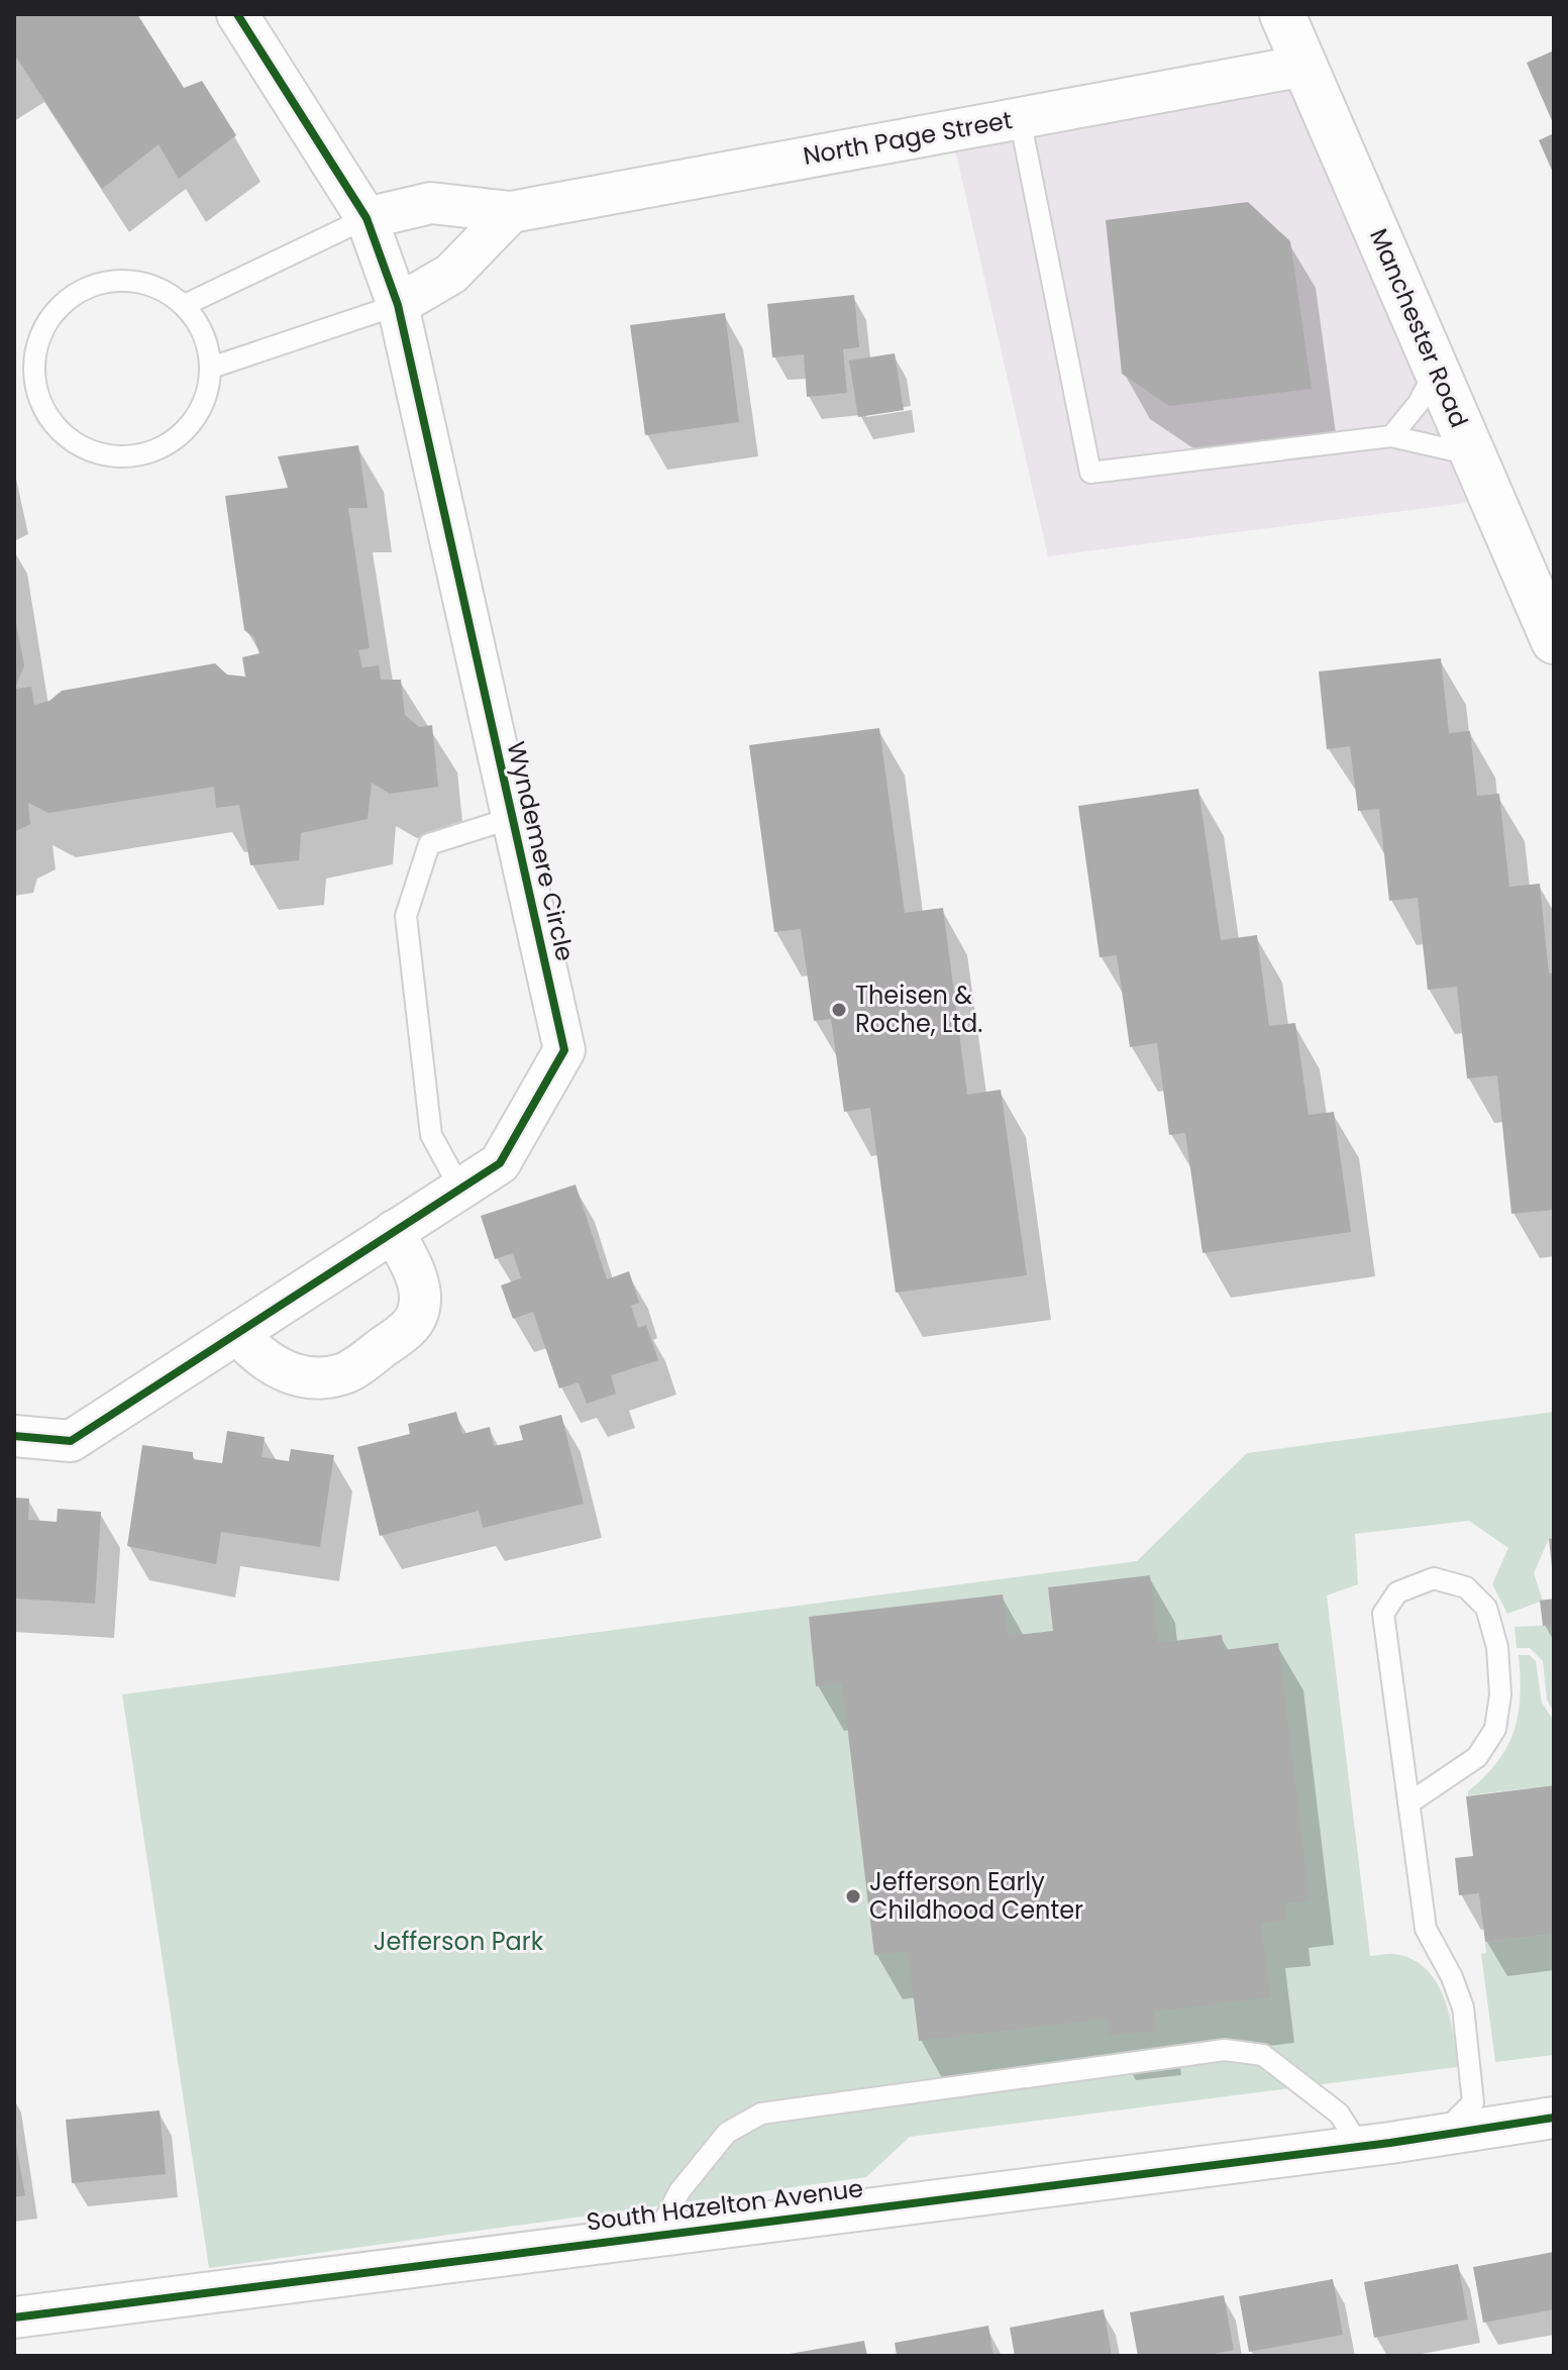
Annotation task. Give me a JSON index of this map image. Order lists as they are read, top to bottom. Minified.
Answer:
{"streets":{"street":["North Page Street","Manchester Road","Wyndemere Circle","South Hazelton Avenue"]},"crossings":[["North Page Street","Manchester Road"],["North Page Street","Wyndemere Circle"]],"parks":["Jefferson Park"],"places":["Theisen & Roche, Ltd.","Jefferson Early Childhood Center"]}
